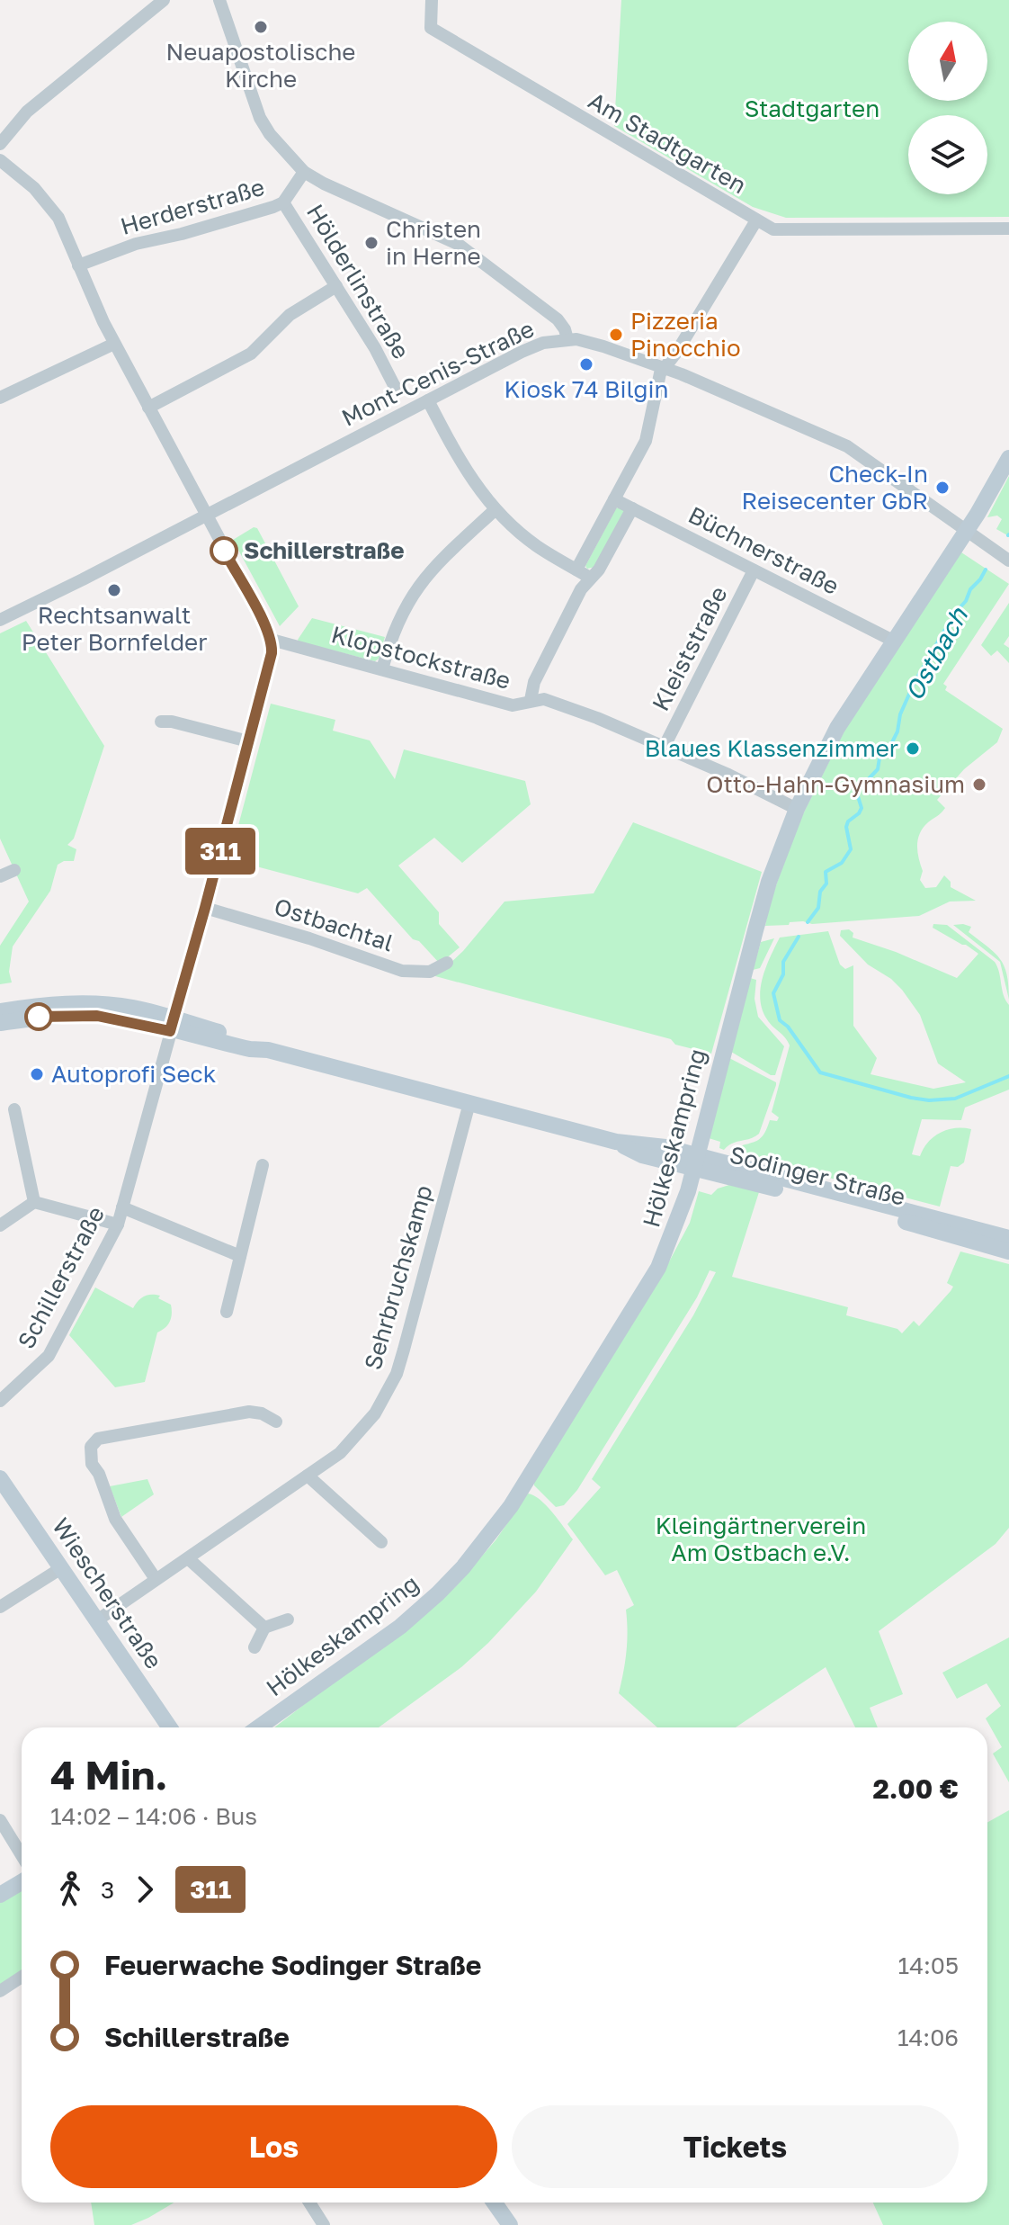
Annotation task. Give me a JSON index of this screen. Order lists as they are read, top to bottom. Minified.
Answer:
{"streets":{"main road":["Hölkeskampring","Sodinger Straße","Wiescherstraße"],"street":["Am Stadtgarten","Herderstraße","Hölderlinstraße","Mont-Cenis-Straße","Büchnerstraße","Kleiststraße","Klopstockstraße","Ostbachtal","Schillerstraße","Sehrbruchskamp"]},"crossings":[["Am Stadtgarten","Mont-Cenis-Straße"],["Am Stadtgarten","Büchnerstraße"],["Herderstraße","Hölderlinstraße"],["Mont-Cenis-Straße","Hölkeskampring"],["Büchnerstraße","Kleiststraße"],["Büchnerstraße","Hölkeskampring"],["Kleiststraße","Klopstockstraße"],["Klopstockstraße","Hölkeskampring"],["Klopstockstraße","Schillerstraße"],["Ostbachtal","Schillerstraße"],["Hölkeskampring","Sodinger Straße"],["Sodinger Straße","Schillerstraße"],["Sodinger Straße","Sehrbruchskamp"],["Sehrbruchskamp","Wiescherstraße"]],"water":["Ostbach"],"parks":["Stadtgarten","Kleingärtnerverein Am Ostbach e.V."],"places":["Neuapostolische Kirche","Christen in Herne","Pizzeria Pinocchio","Kiosk 74 Bilgin","Check-In Reisecenter GbR","Schillerstraße","Rechtsanwalt Peter Bornfelder","Blaues Klassenzimmer","Otto-Hahn-Gymnasium","Autoprofi Seck"],"lines":["bus line 311"],"north":"top","page":{"on_map":"311","heading":["4 Min.","14:02 – 14:06 · Bus","2.00 €"],"legs":["3","311"],"list":[{"name":"Feuerwache Sodinger Straße","value":"14:05"},{"name":"Schillerstraße","value":"14:06"}],"buttons":["Los","Tickets"]}}
